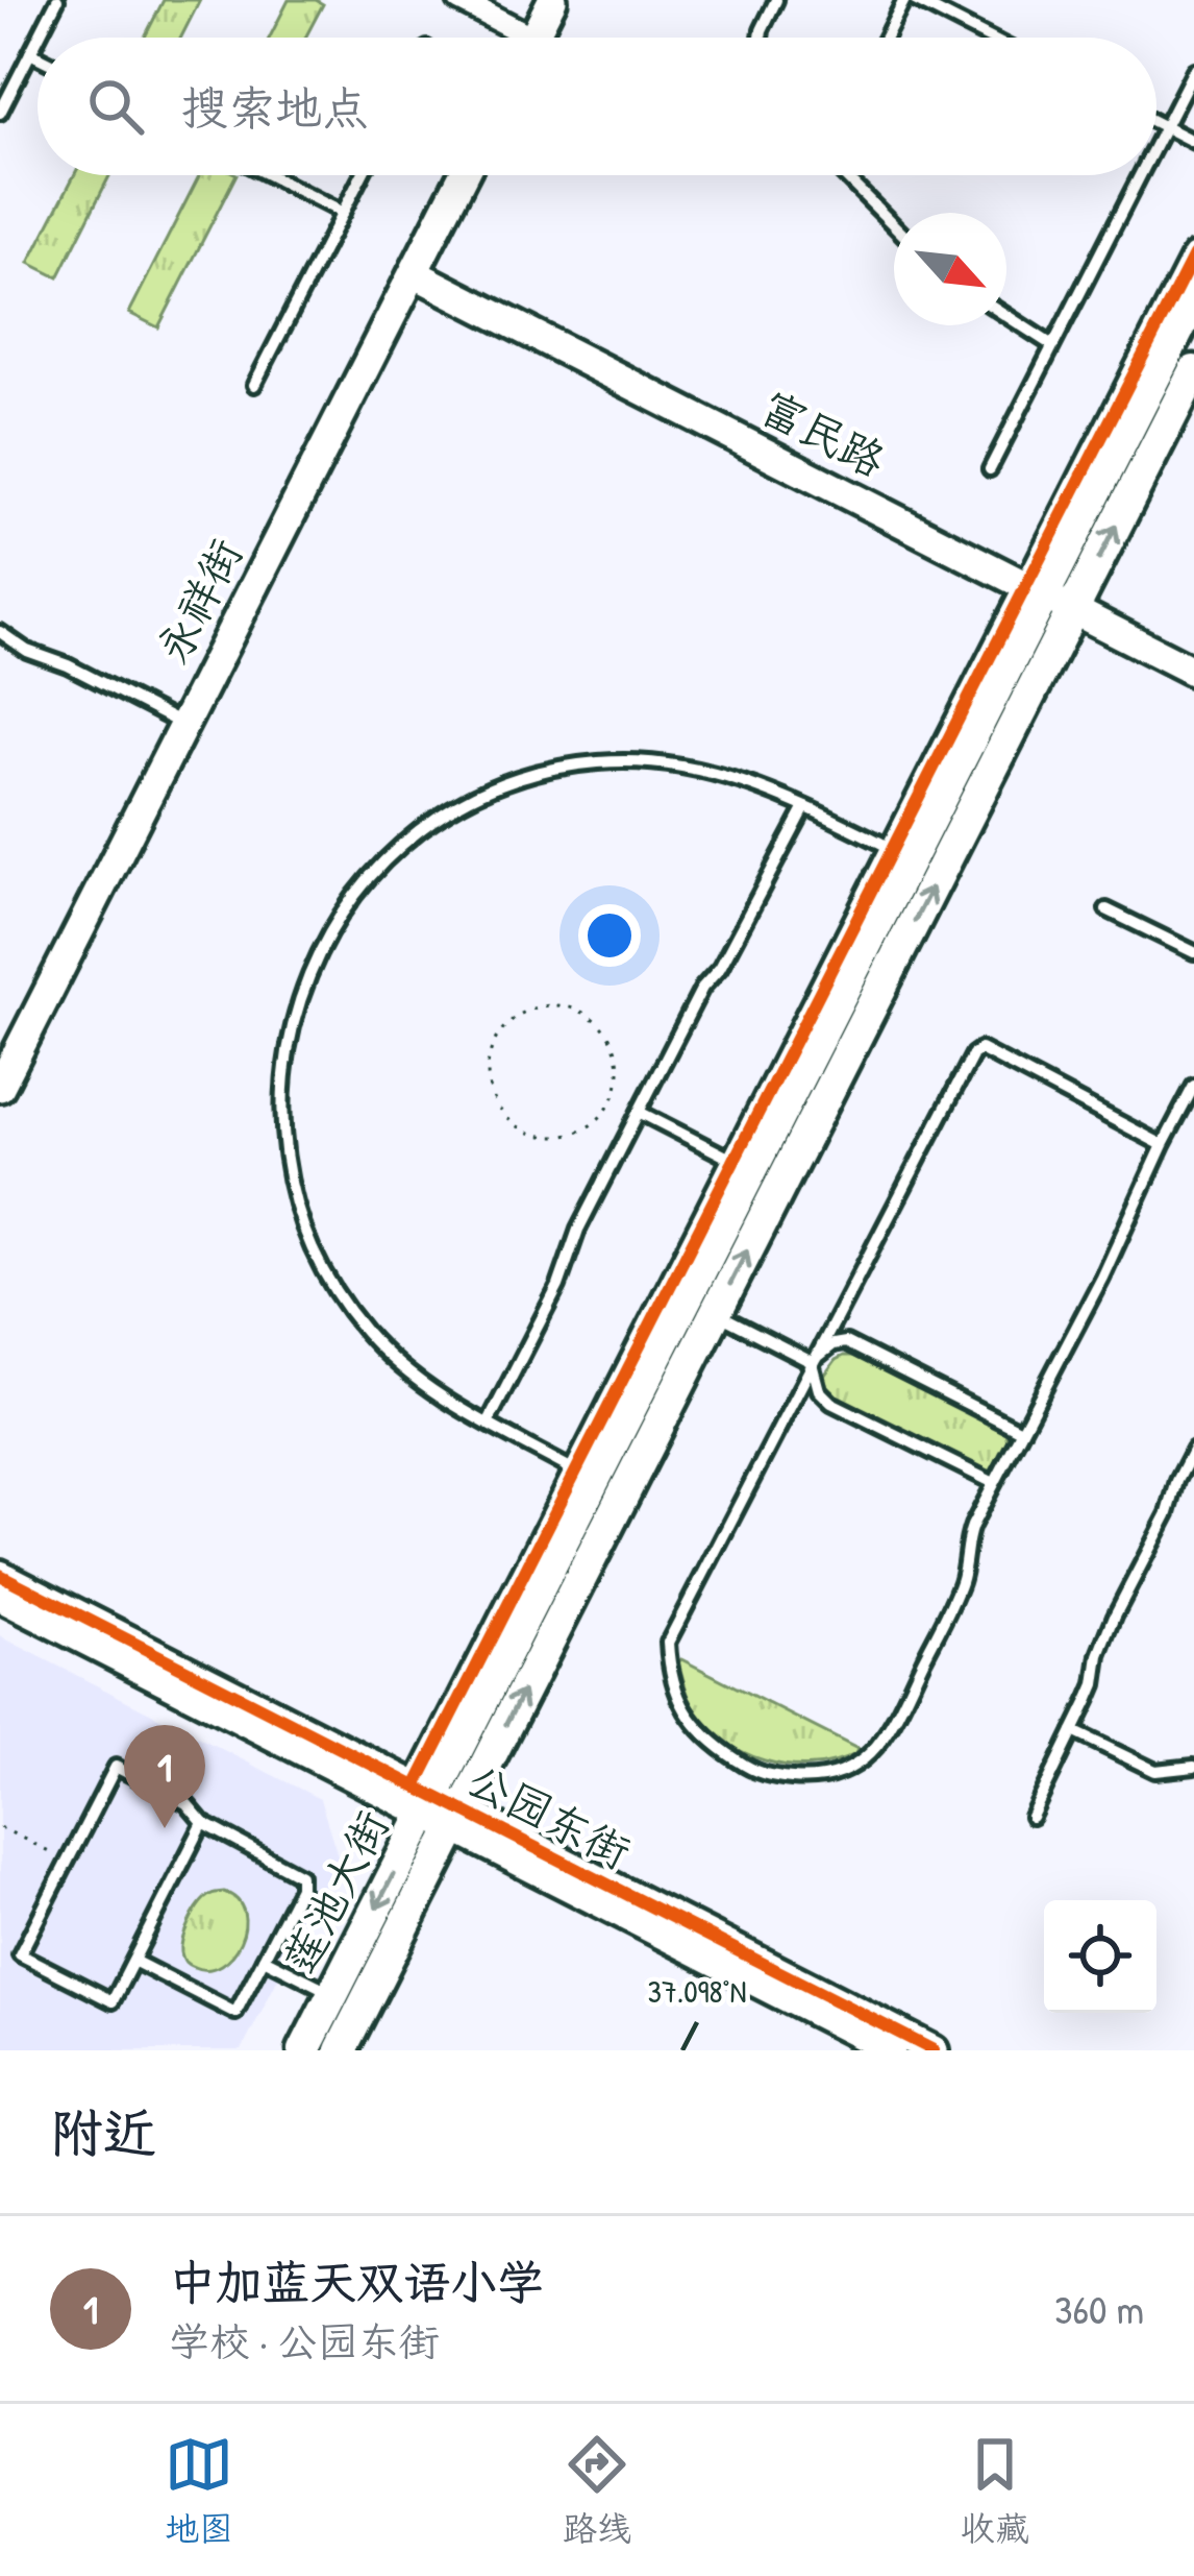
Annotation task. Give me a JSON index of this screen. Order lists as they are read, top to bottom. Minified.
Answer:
{"streets":{"main road":["莲池大街"],"street":["富民路","永祥街","公园东街"]},"crossings":[["富民路","永祥街"],["富民路","莲池大街"],["公园东街","莲池大街"]],"north":"bottom right","page":{"search":"搜索地点","pins":"1","heading":"附近","list":[{"mark":"1","name":"中加蓝天双语小学","note":"学校 · 公园东街","value":"360 m"}],"nav":["地图","路线","收藏"]},"coordinates":["37.098°N"]}
